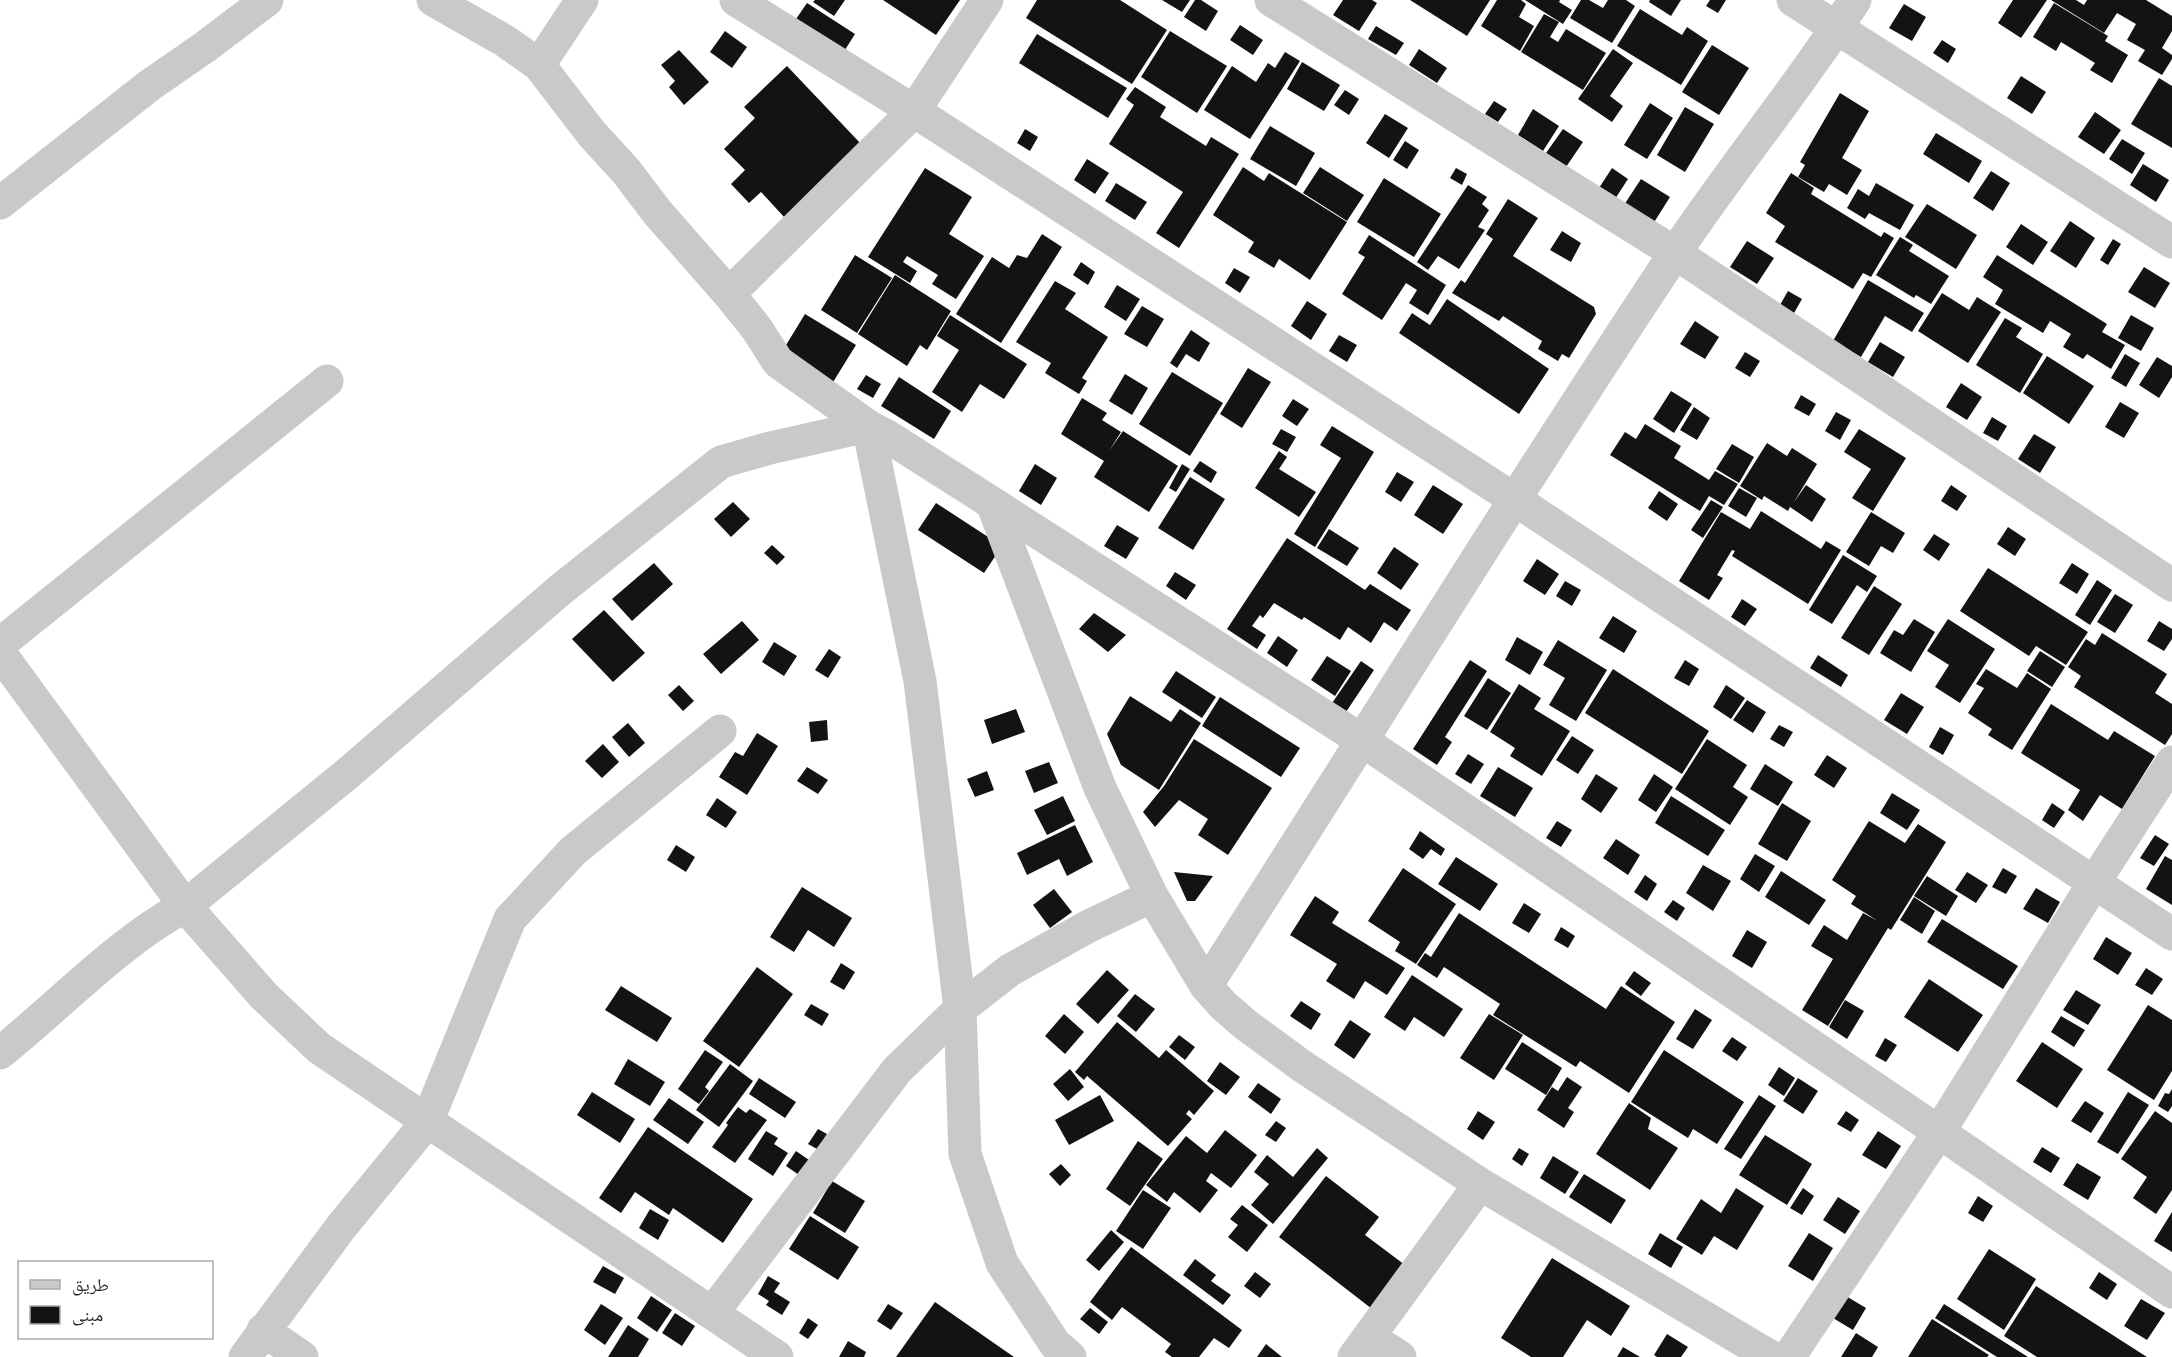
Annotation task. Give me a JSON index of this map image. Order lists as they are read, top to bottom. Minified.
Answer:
{"legend":["طريق","مبنى"]}
